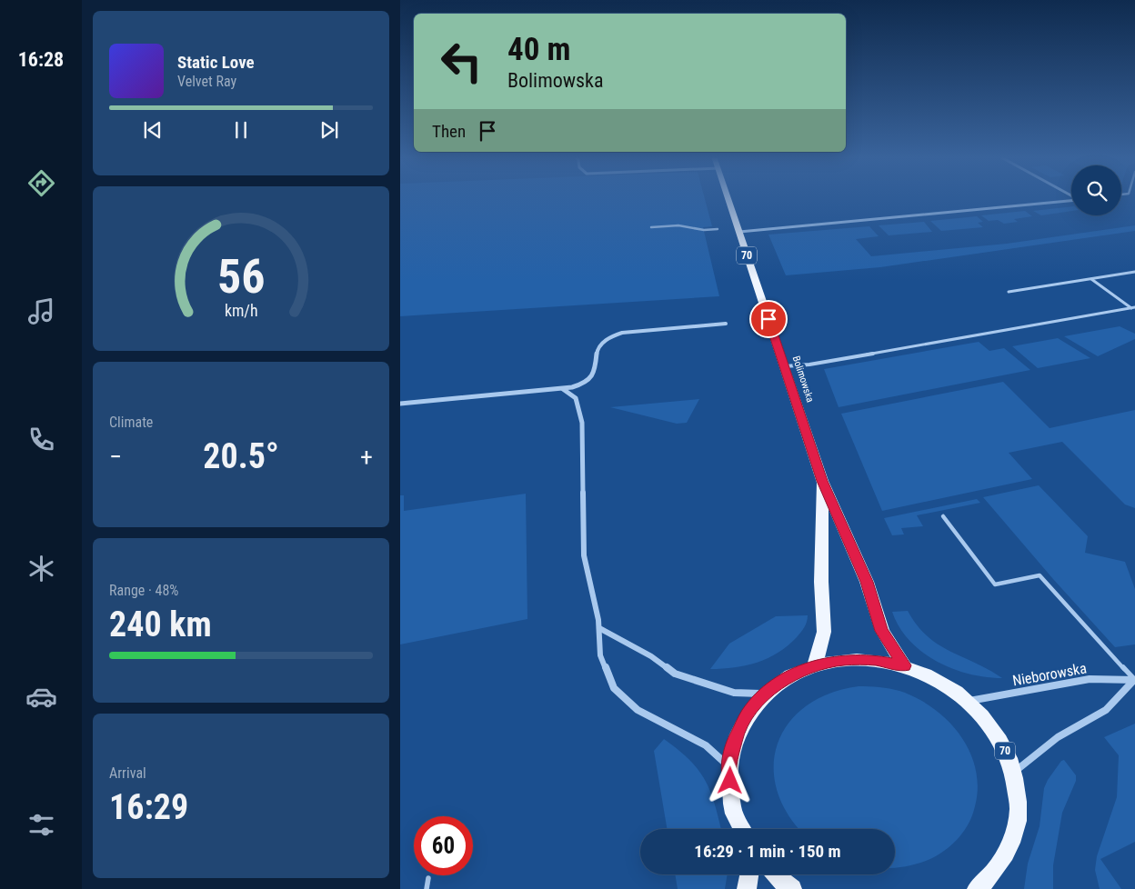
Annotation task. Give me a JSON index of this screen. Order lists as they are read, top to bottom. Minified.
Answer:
{"streets":{"main road":["70","Bolimowska"],"street":["Nieborowska"]},"crossings":[["70","Bolimowska"],["70","Nieborowska"]],"page":{"tabs":"16:28","turn":["40 m","Bolimowska"],"song":["Static Love","Velvet Ray"],"then":"Then","tile":["Climate",["Range · 48%","240 km"],["Arrival","16:29"]],"heat":["−","20.5°","+"],"limit":"60","trip":"16:29 · 1 min · 150 m","gauge":["56","km/h"]}}
